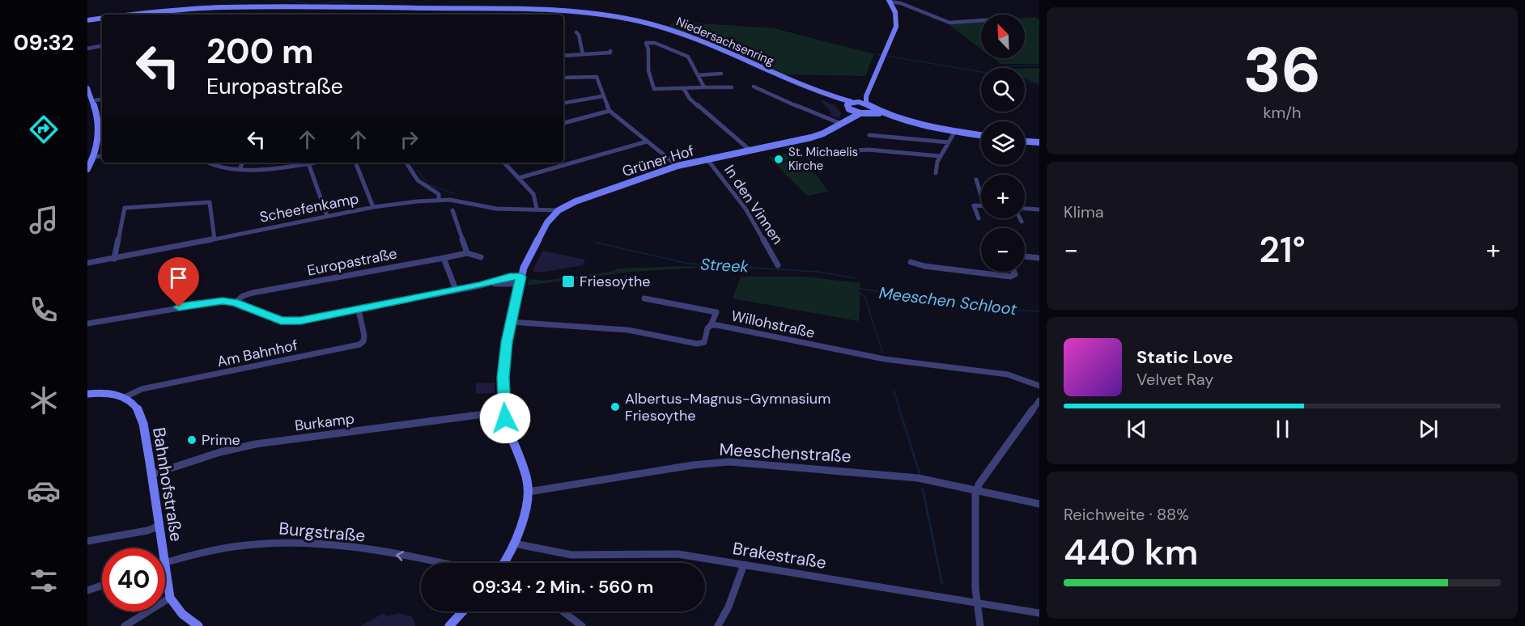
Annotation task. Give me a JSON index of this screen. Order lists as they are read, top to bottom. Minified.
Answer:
{"streets":{"main road":["Niedersachsenring","Grüner Hof","Bahnhofstraße"],"street":["In den Vinnen","Scheefenkamp","Europastraße","Willohstraße","Am Bahnhof","Burkamp","Meeschenstraße","Burgstraße","Brakestraße"]},"crossings":[["Grüner Hof","In den Vinnen"],["Grüner Hof","Scheefenkamp"],["Europastraße","Am Bahnhof"],["Am Bahnhof","Bahnhofstraße"],["Burkamp","Bahnhofstraße"]],"one_way":["Burgstraße"],"water":["Streek","Meeschen Schloot"],"places":{"other":["St. Michaelis Kirche","Albertus-Magnus-Gymnasium Friesoythe","Prime"],"transit":["Friesoythe"]},"north":"top left","page":{"tabs":"09:32","tile":[["36","km/h"],"Klima",["Reichweite · 88%","440 km"]],"map_buttons":["+","−"],"turn":["200 m","Europastraße"],"heat":["−","21°","+"],"song":["Static Love","Velvet Ray"],"limit":"40","trip":"09:34 · 2 Min. · 560 m"}}
